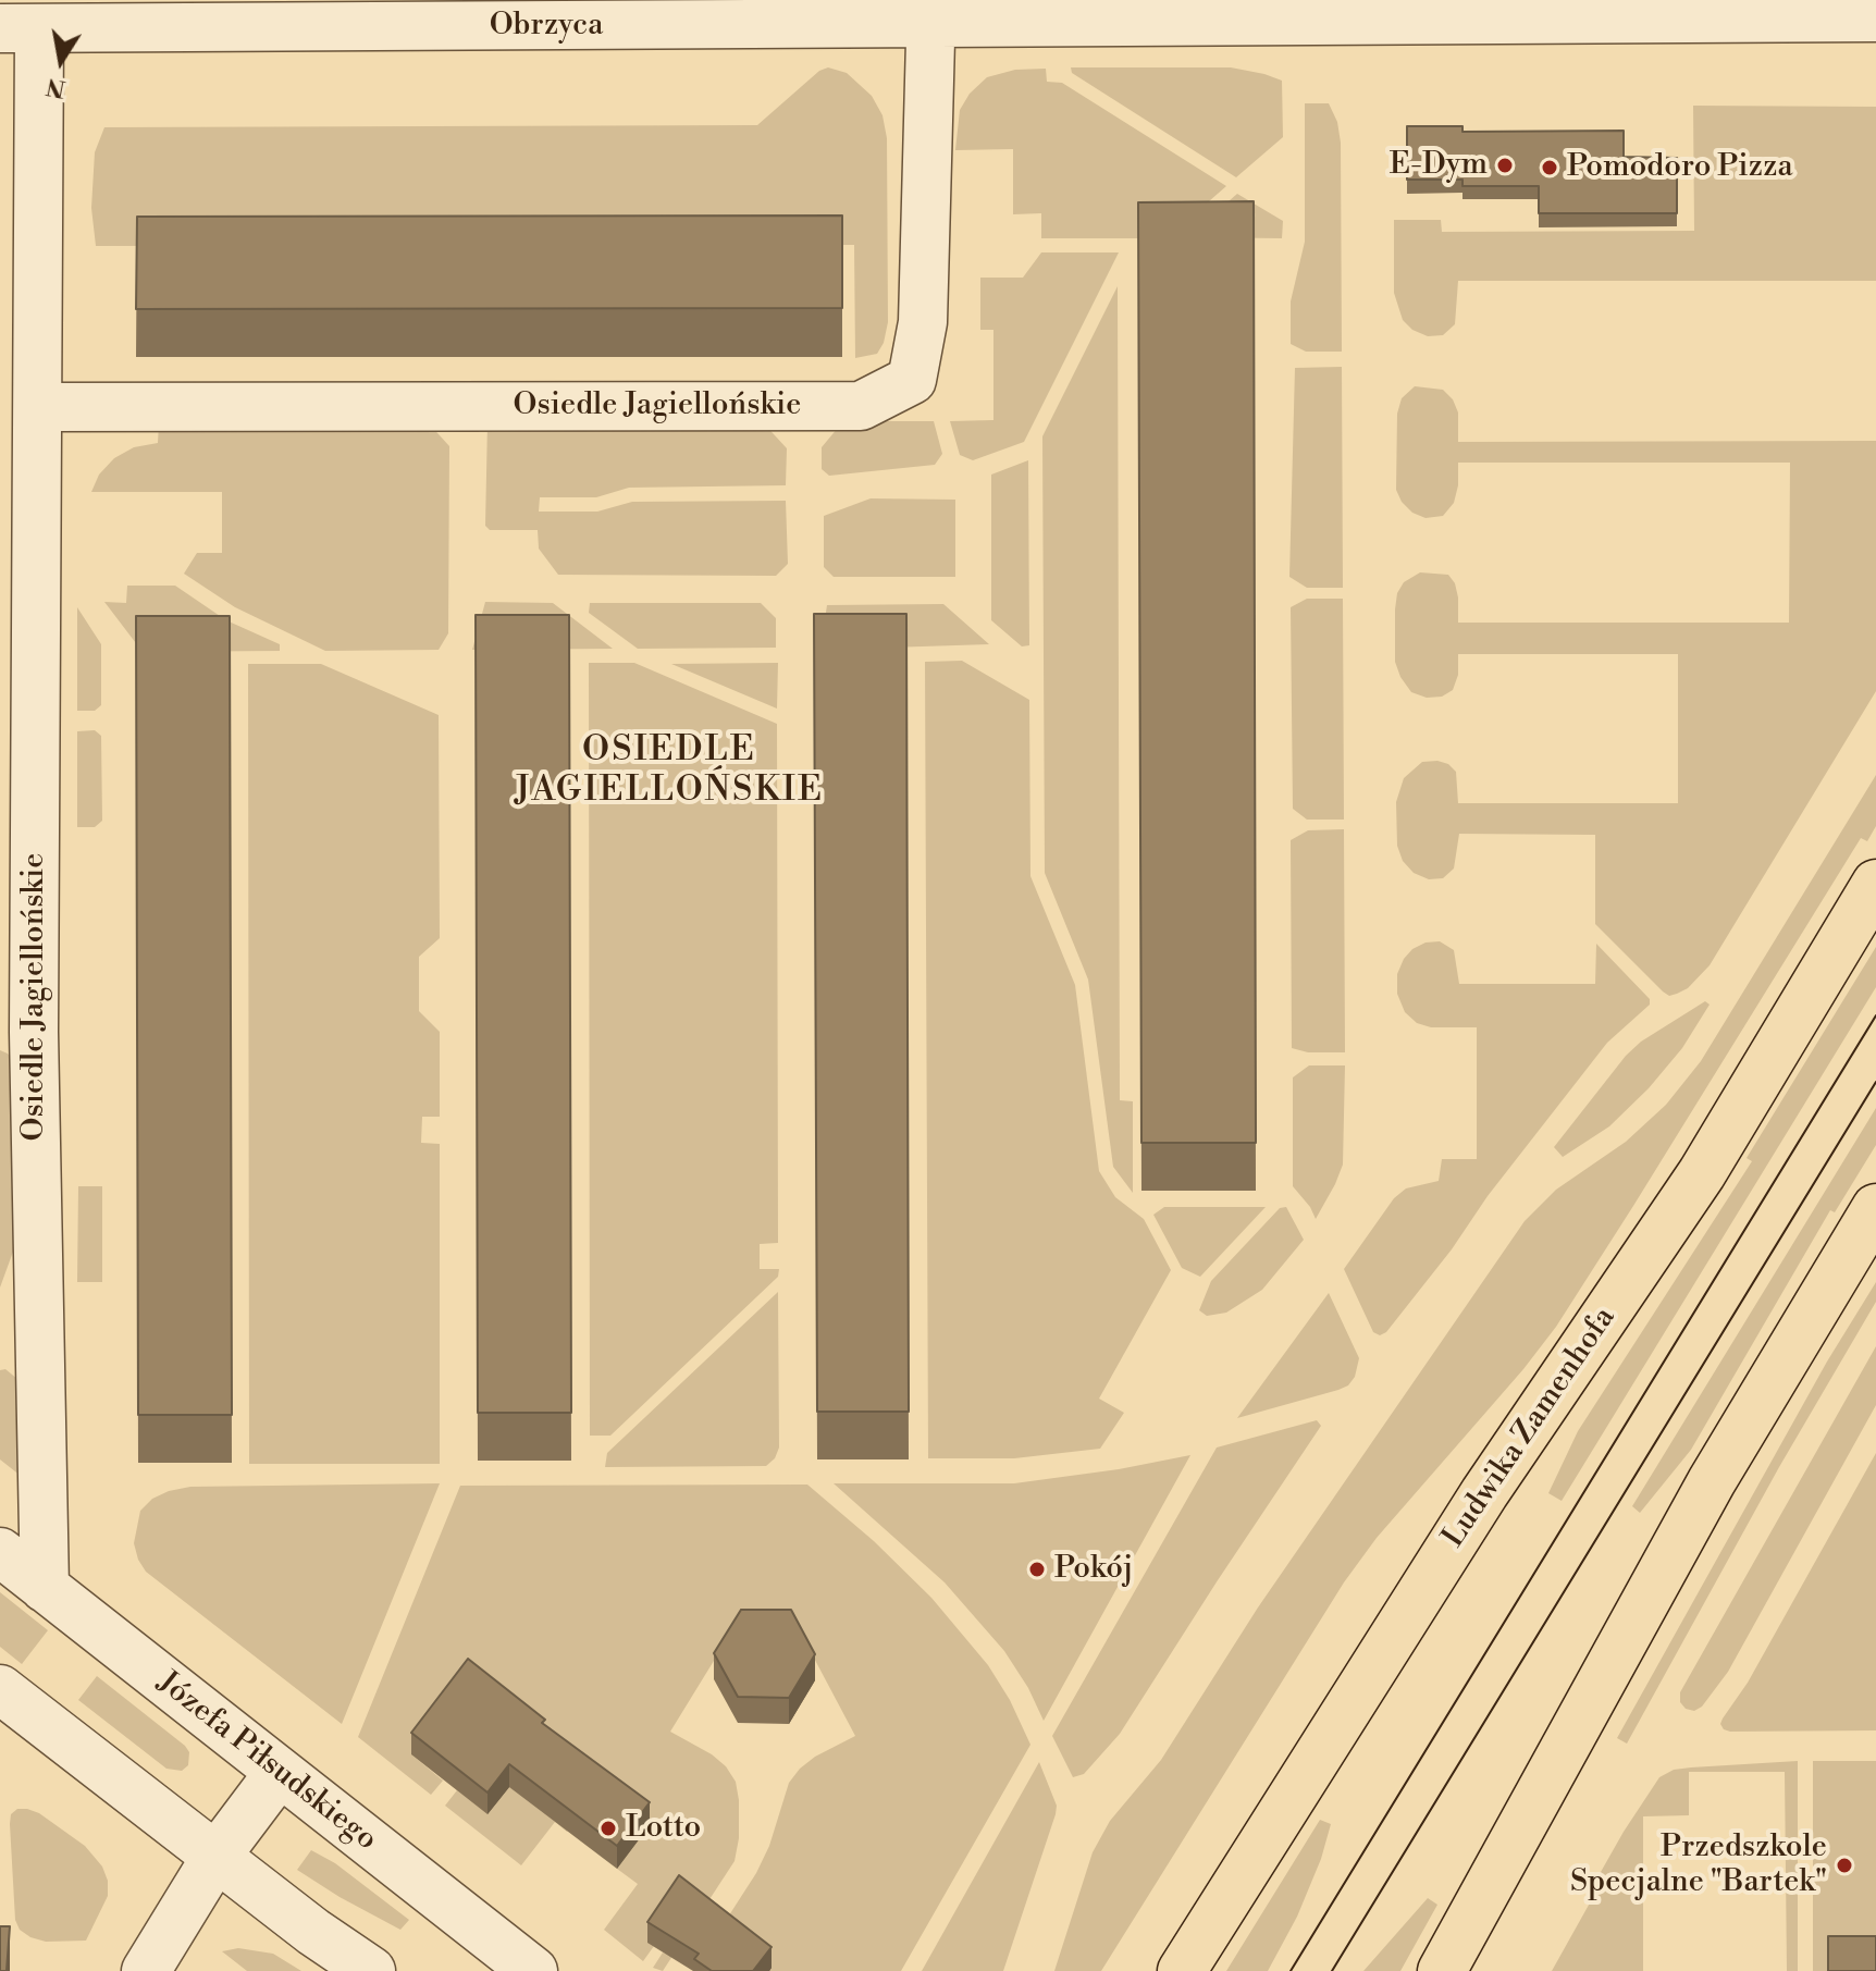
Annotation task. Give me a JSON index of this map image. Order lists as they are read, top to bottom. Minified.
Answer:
{"streets":{"main road":["Ludwika Zamenhofa"],"street":["Obrzyca","Osiedle Jagiellońskie","Józefa Piłsudskiego"]},"crossings":[["Obrzyca","Osiedle Jagiellońskie"],["Osiedle Jagiellońskie","Józefa Piłsudskiego"]],"districts":["OSIEDLE JAGIELLOŃSKIE"],"places":["E-Dym","Pomodoro Pizza","Pokój","Lotto","Przedszkole Specjalne \"Bartek\""],"north":"bottom"}
